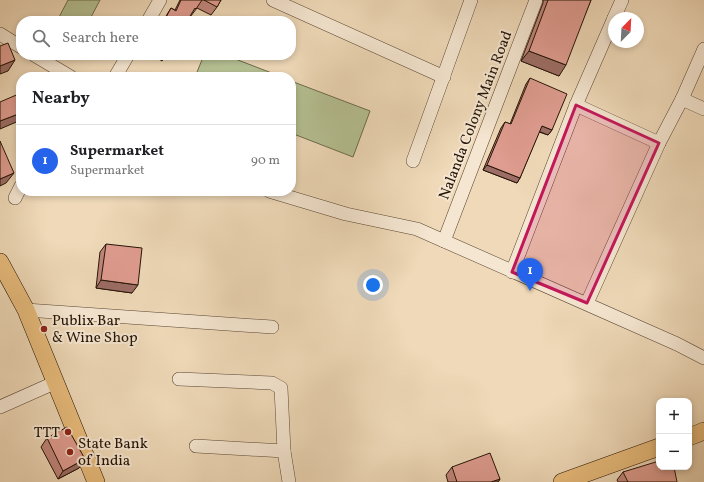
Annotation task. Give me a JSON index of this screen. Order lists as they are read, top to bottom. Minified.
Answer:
{"streets":{"street":["Nalanda Colony Main Road"]},"places":["Publix Bar & Wine Shop","TTT","State Bank of India"],"north":"top right","page":{"search":"Search here","heading":"Nearby","list":[{"mark":"1","name":"Supermarket","note":"Supermarket","value":"90 m"}],"pins":"1","map_buttons":["+","−"]}}
